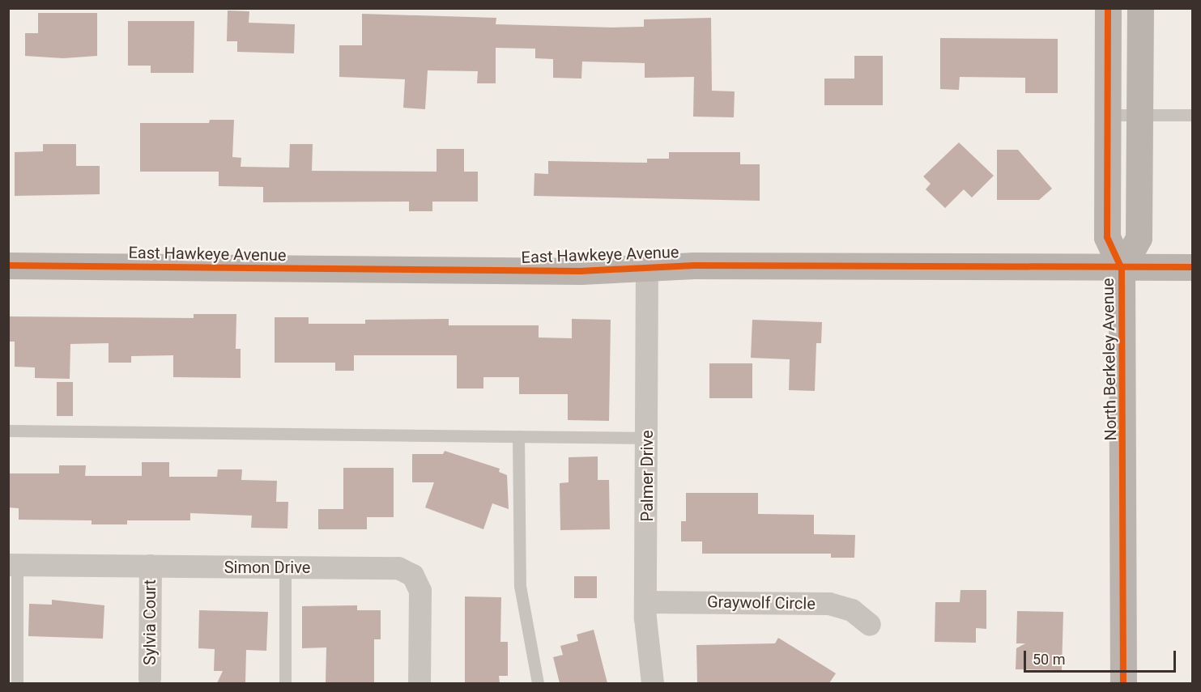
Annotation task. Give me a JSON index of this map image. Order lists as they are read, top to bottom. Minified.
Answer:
{"streets":{"street":["East Hawkeye Avenue","North Berkeley Avenue","Palmer Drive","Simon Drive","Graywolf Circle","Sylvia Court"]},"crossings":[["East Hawkeye Avenue","North Berkeley Avenue"],["East Hawkeye Avenue","Palmer Drive"],["Palmer Drive","Graywolf Circle"],["Simon Drive","Sylvia Court"]],"scale_bar":"50 m"}
